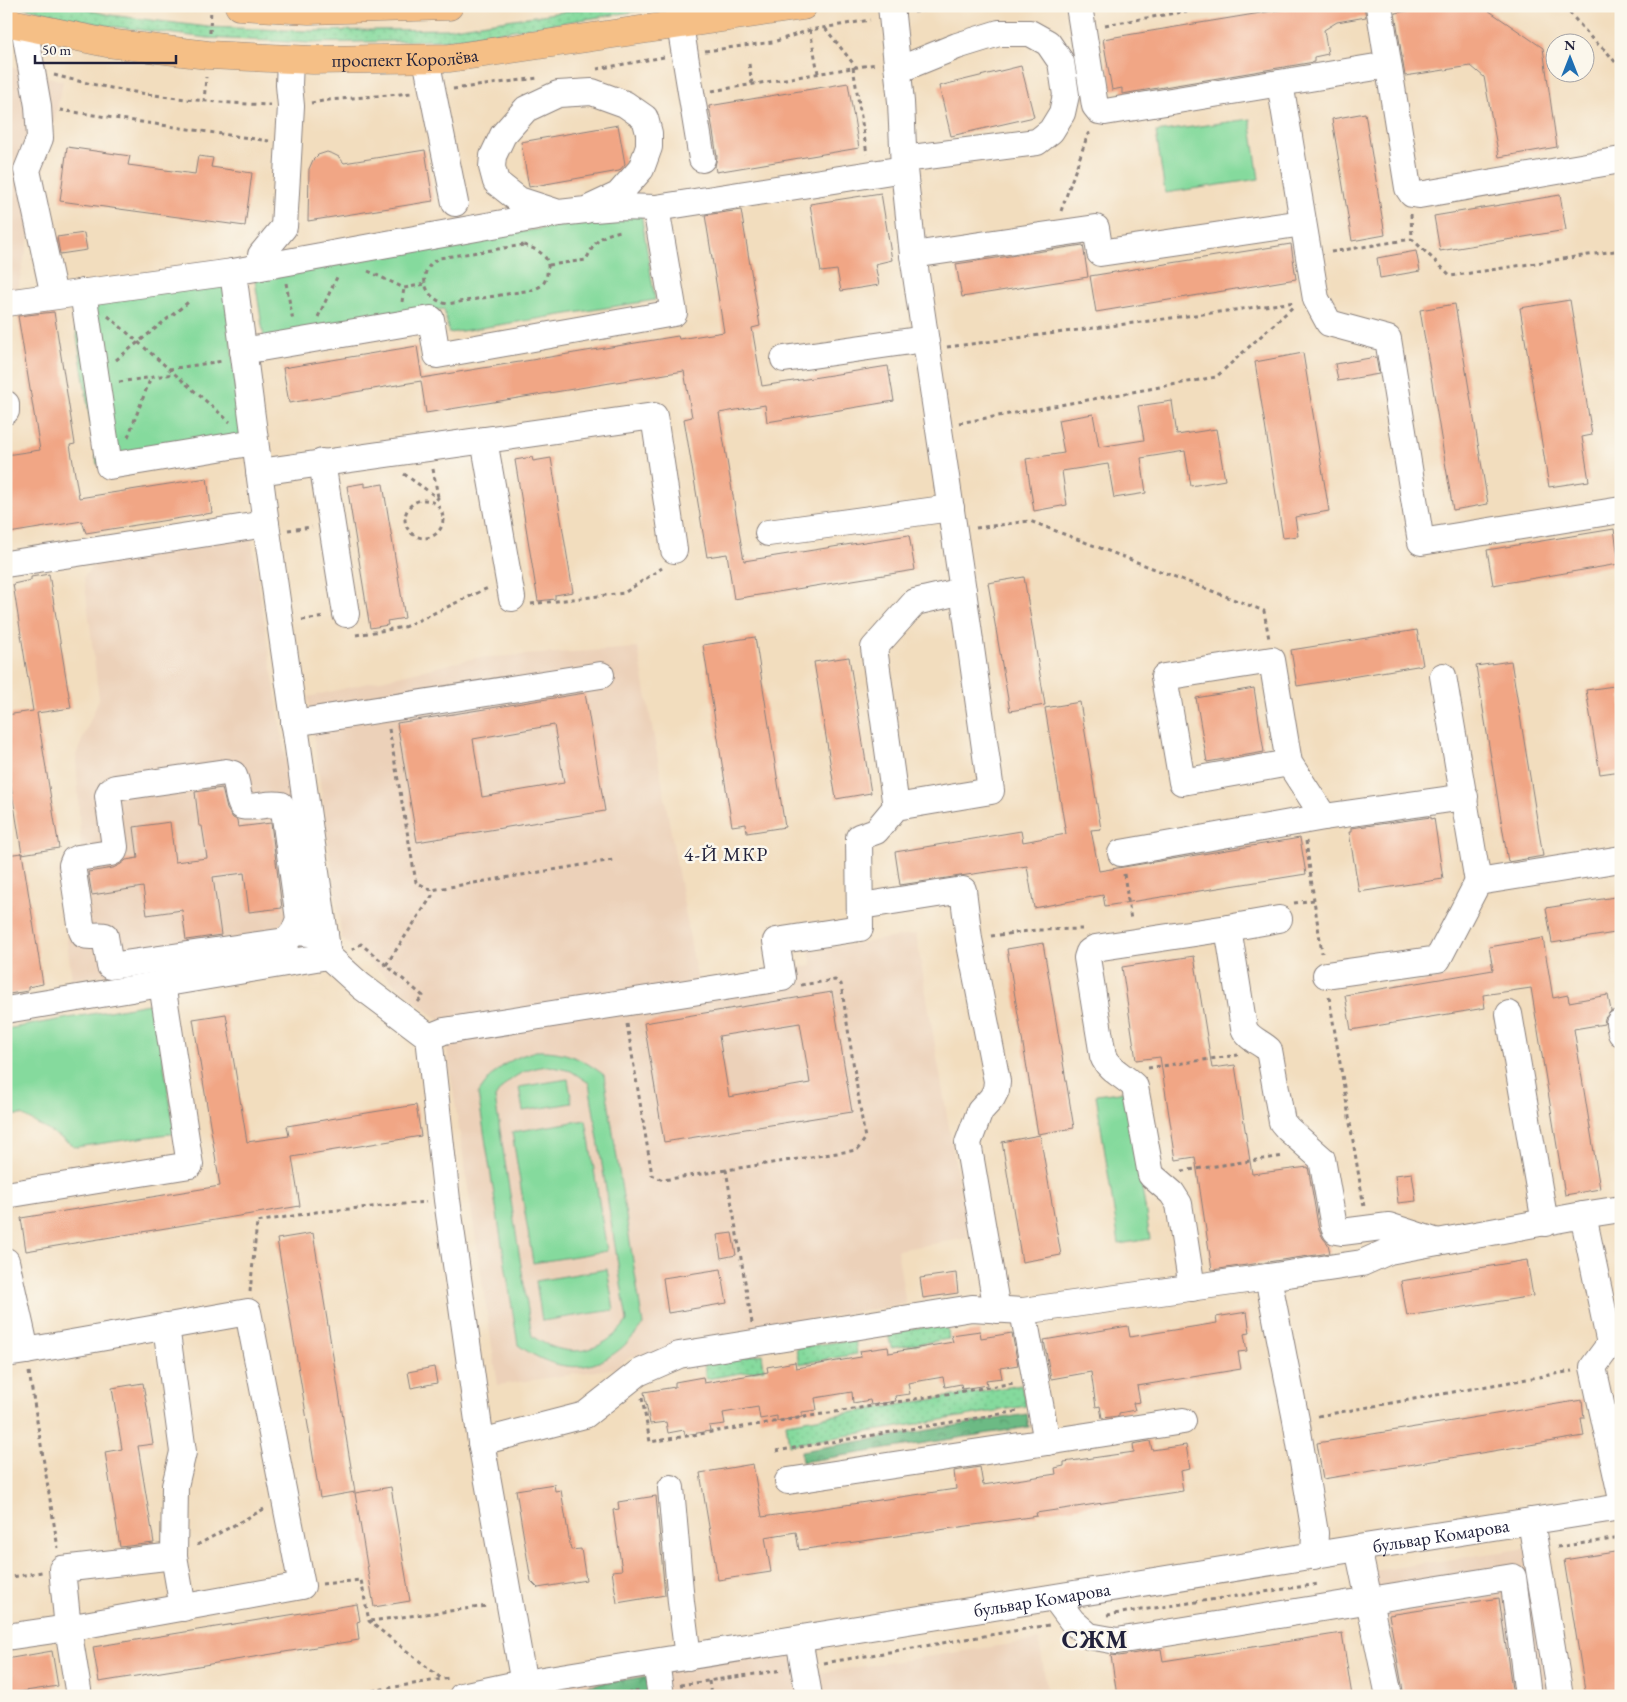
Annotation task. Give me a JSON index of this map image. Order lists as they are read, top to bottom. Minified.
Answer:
{"streets":{"main road":["проспект Королёва"],"street":["бульвар Комарова"]},"districts":["4-Й МКР","СЖМ"],"scale_bar":"50 m","north":"top"}
